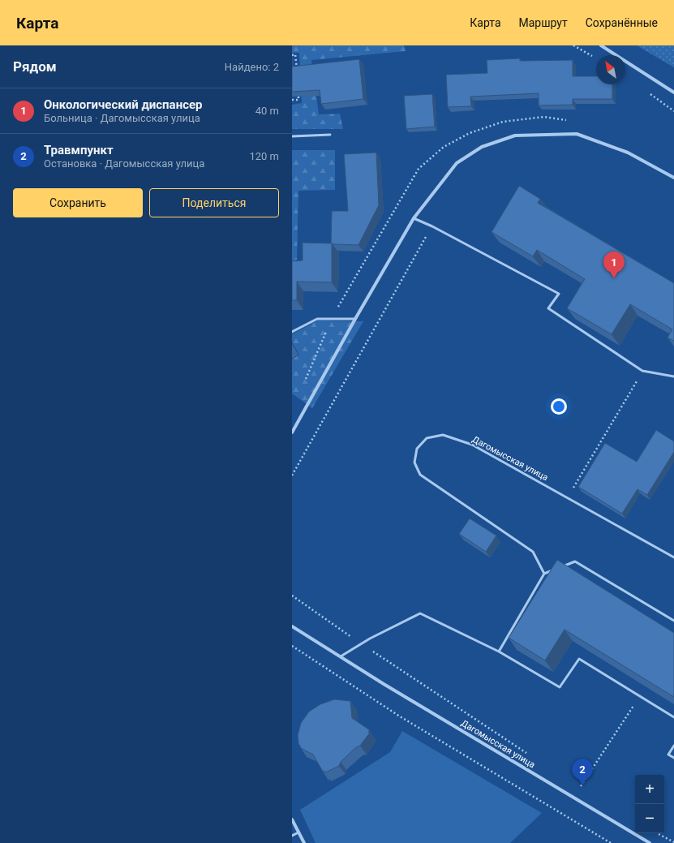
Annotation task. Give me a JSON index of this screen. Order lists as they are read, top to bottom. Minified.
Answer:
{"streets":{"street":["Дагомысская улица"]},"north":"top left","page":{"header":"Карта","nav":["Карта","Маршрут","Сохранённые"],"heading":["Рядом","Найдено: 2"],"list":[{"mark":"1","name":"Онкологический диспансер","note":"Больница · Дагомысская улица","value":"40 m"},{"mark":"2","name":"Травмпункт","note":"Остановка · Дагомысская улица","value":"120 m"}],"buttons":["Сохранить","Поделиться"],"pins":["1","2"],"map_buttons":["+","−"]}}
